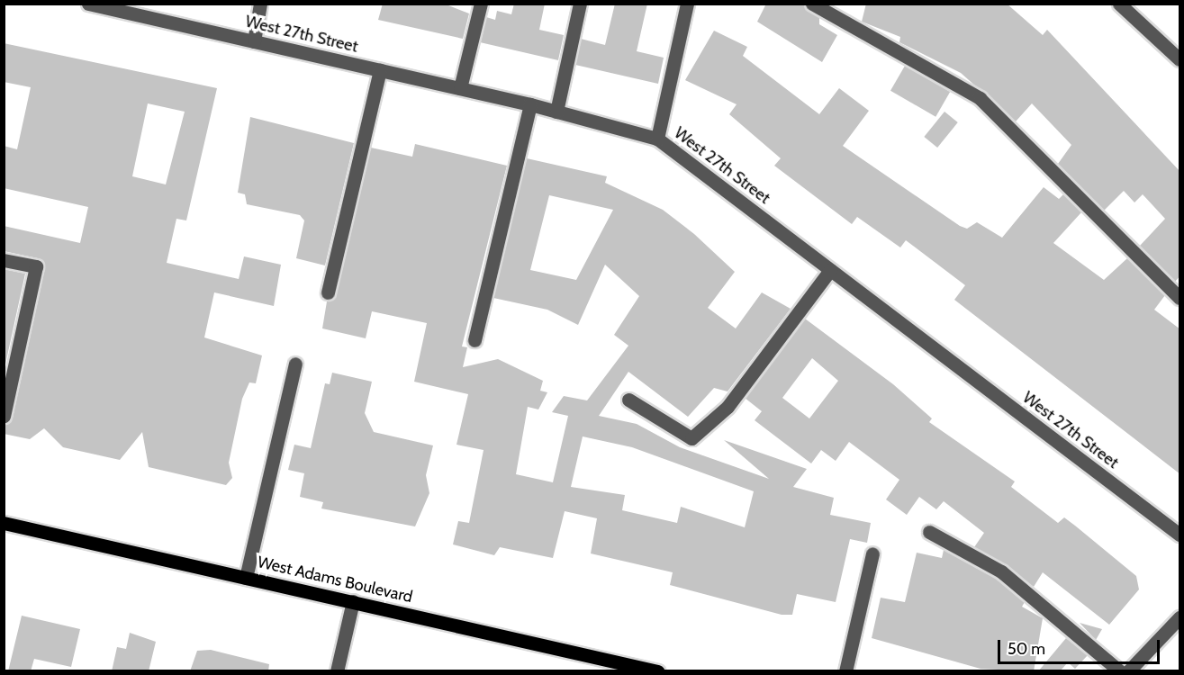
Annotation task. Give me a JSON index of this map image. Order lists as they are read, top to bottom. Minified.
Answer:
{"streets":{"main road":["West Adams Boulevard"],"street":["West 27th Street"]},"scale_bar":"50 m"}
